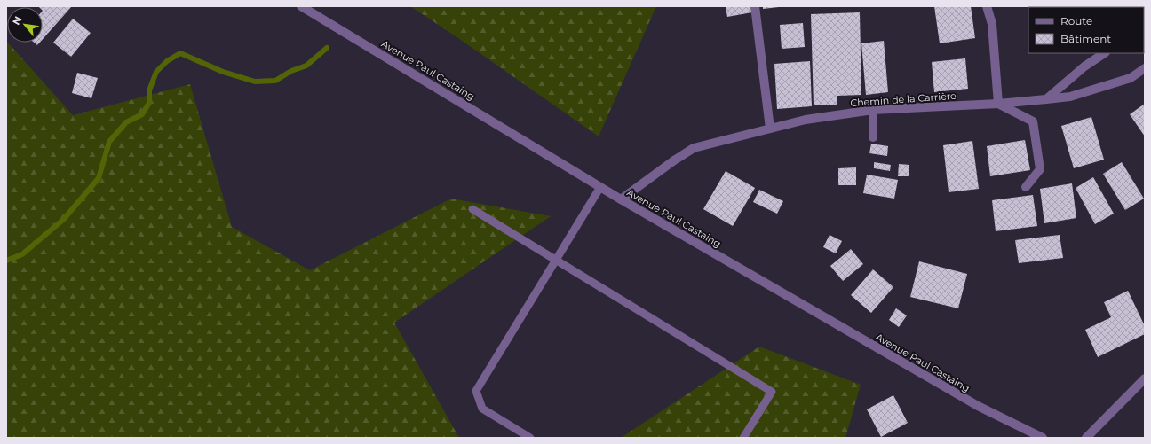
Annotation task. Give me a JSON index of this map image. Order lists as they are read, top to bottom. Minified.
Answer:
{"streets":{"street":["Avenue Paul Castaing","Chemin de la Carrière"]},"crossings":[["Avenue Paul Castaing","Chemin de la Carrière"]],"legend":["Route","Bâtiment"],"north":"top left"}
